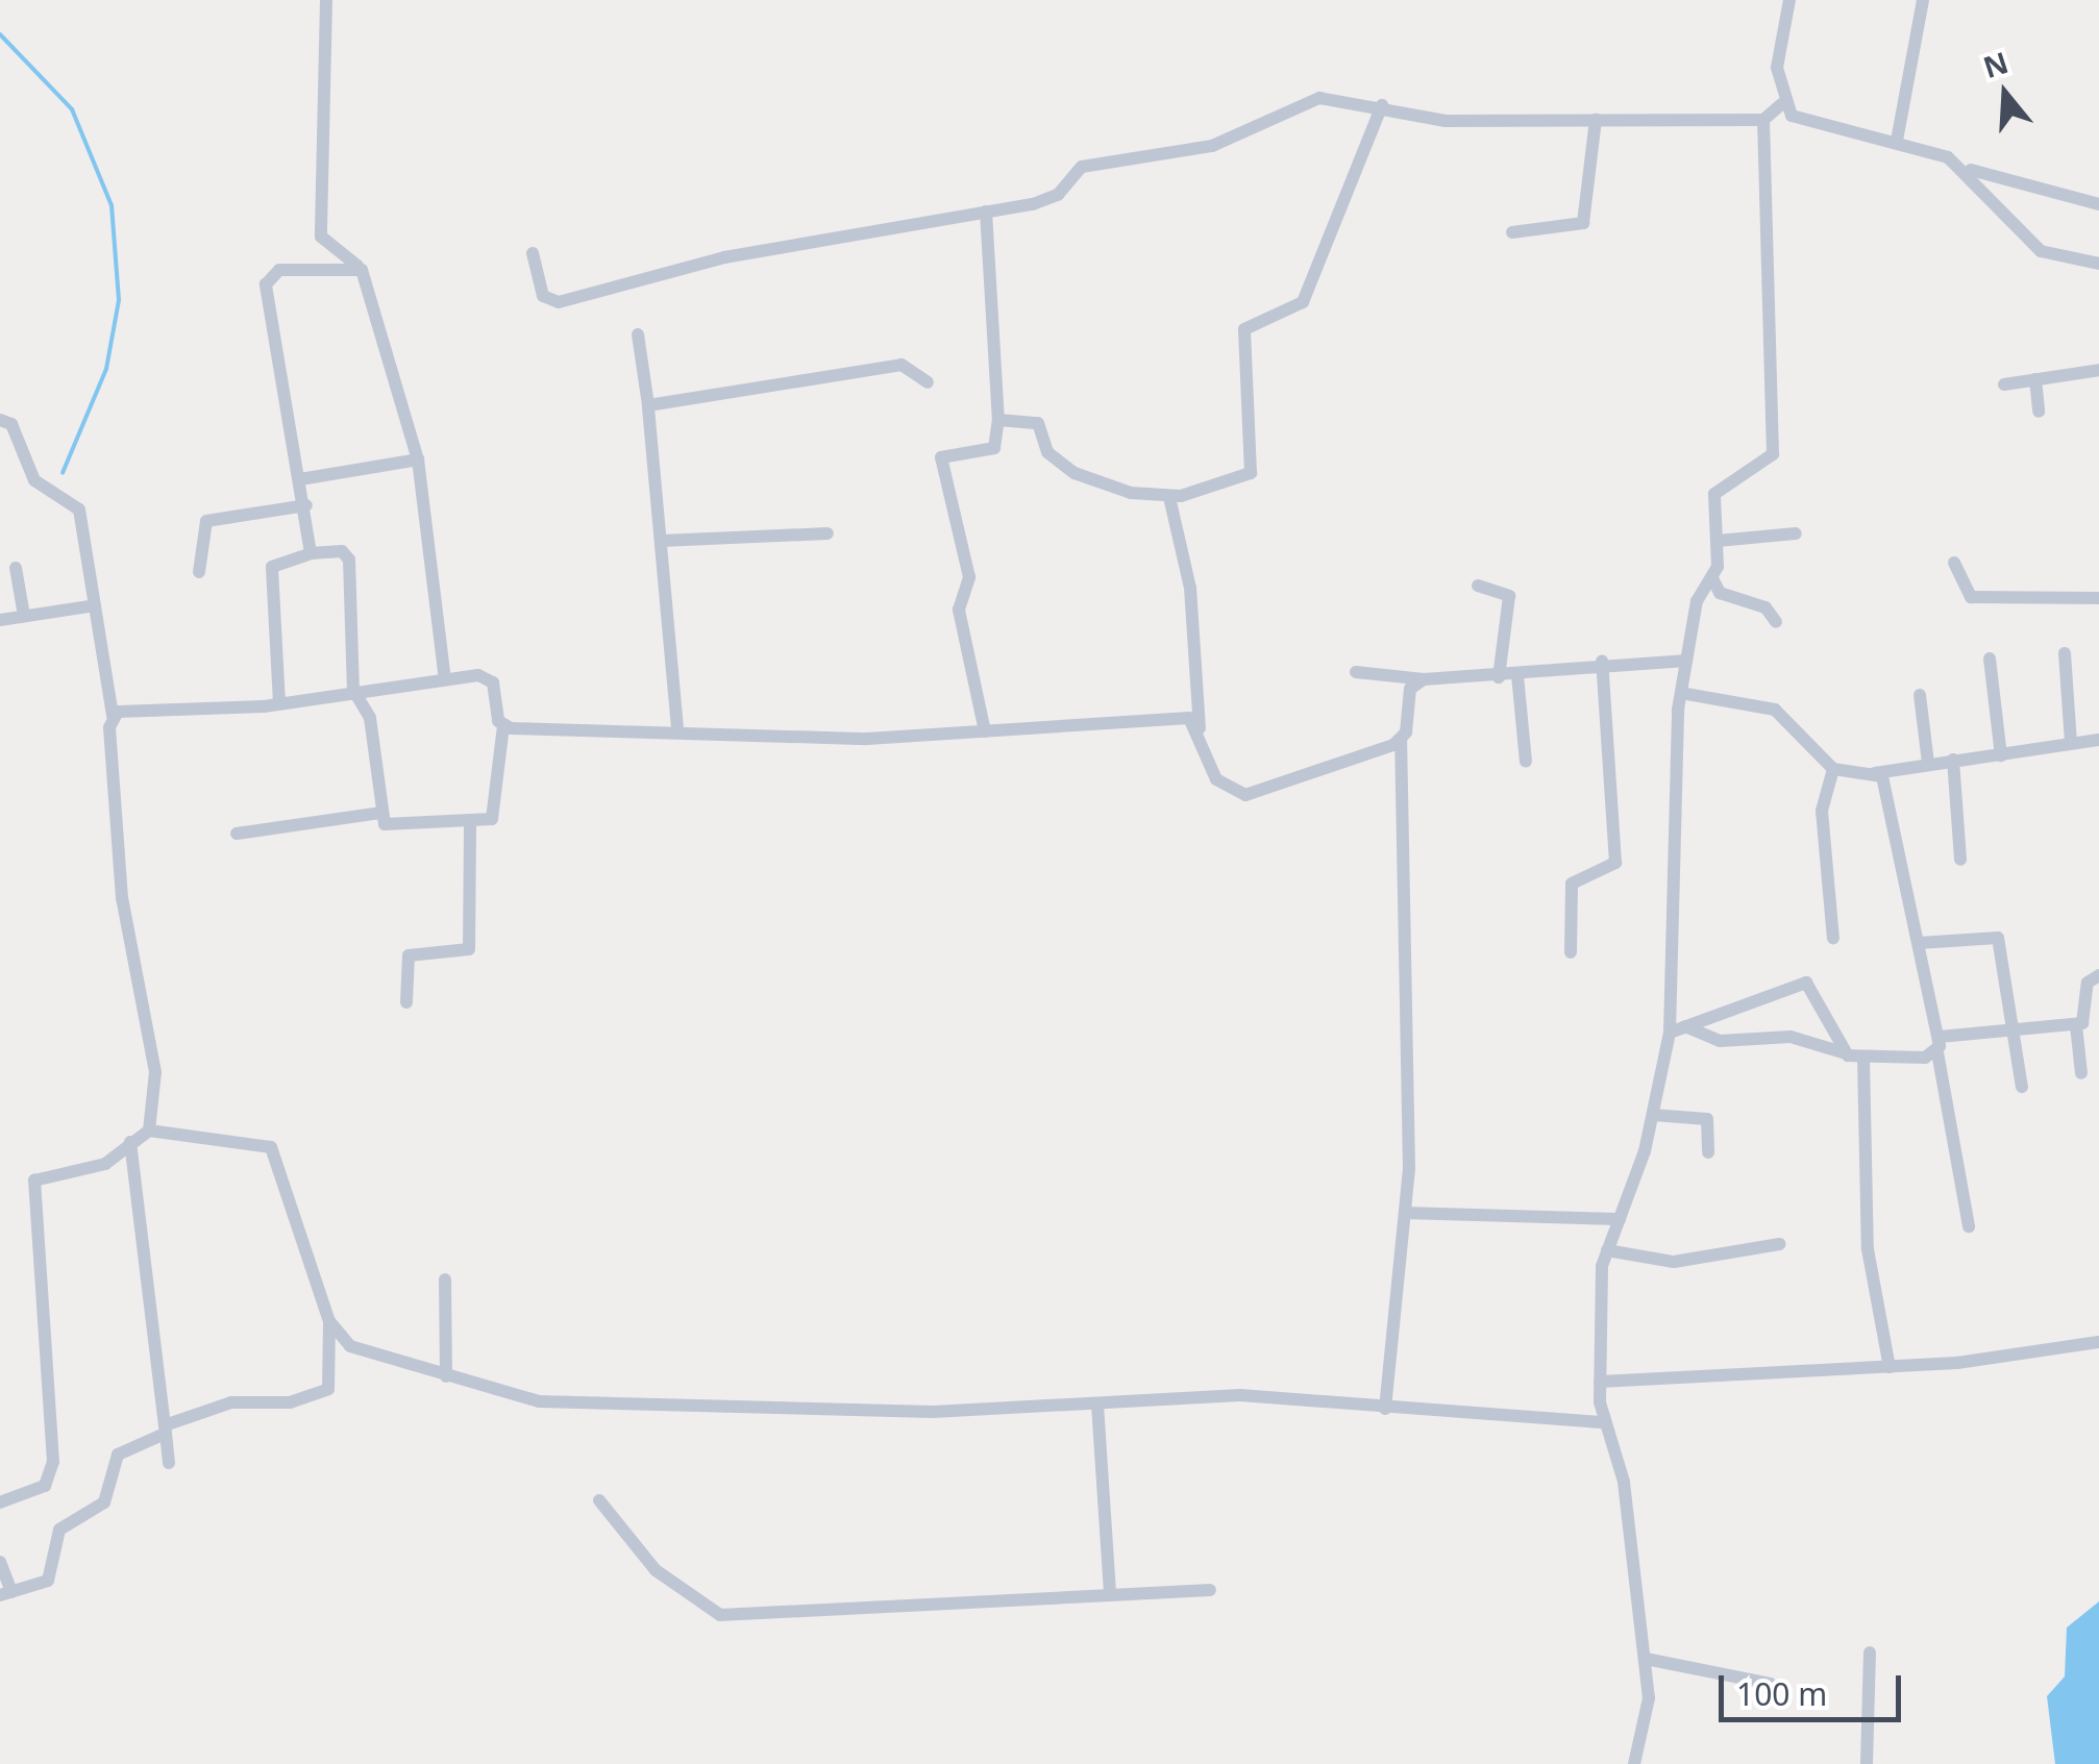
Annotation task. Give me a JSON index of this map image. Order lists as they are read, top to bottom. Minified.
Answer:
{"scale_bar":"100 m","north":"top"}
